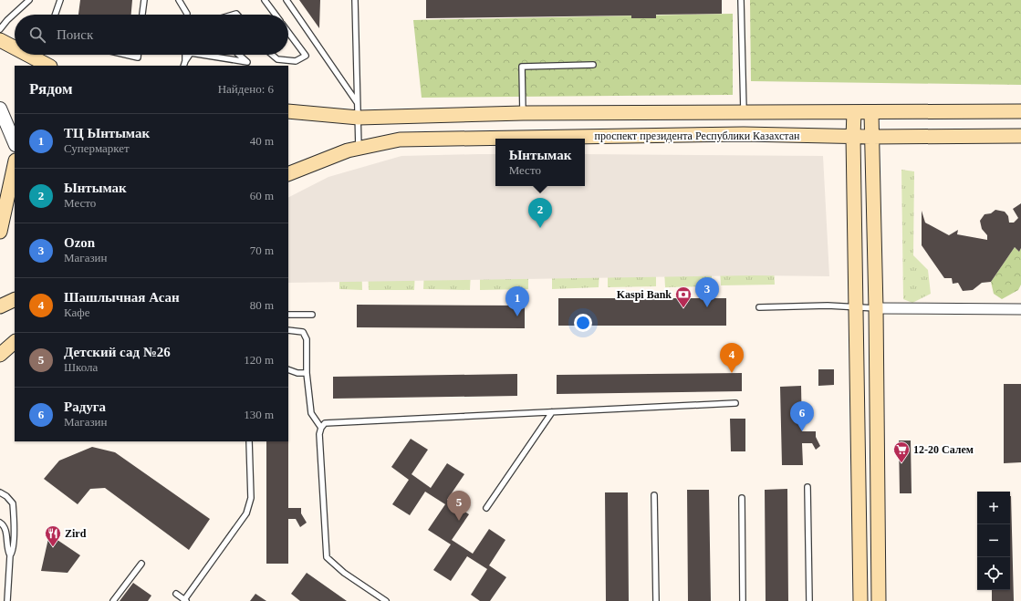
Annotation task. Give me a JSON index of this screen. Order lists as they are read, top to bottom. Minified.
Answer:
{"streets":{"main road":["проспект президента Республики Казахстан"]},"places":{"bank":["Kaspi Bank"],"supermarket":["12-20 Салем"],"restaurant":["Zird"]},"page":{"search":"Поиск","heading":["Рядом","Найдено: 6"],"list":[{"mark":"1","name":"ТЦ Ынтымак","note":"Супермаркет","value":"40 m"},{"mark":"2","name":"Ынтымак","note":"Место","value":"60 m"},{"mark":"3","name":"Ozon","note":"Магазин","value":"70 m"},{"mark":"4","name":"Шашлычная Асан","note":"Кафе","value":"80 m"},{"mark":"5","name":"Детский сад №26","note":"Школа","value":"120 m"},{"mark":"6","name":"Радуга","note":"Магазин","value":"130 m"}],"popup":["Ынтымак","Место"],"pins":["2","3","1","4","6","5"],"map_buttons":["+","−"]}}
